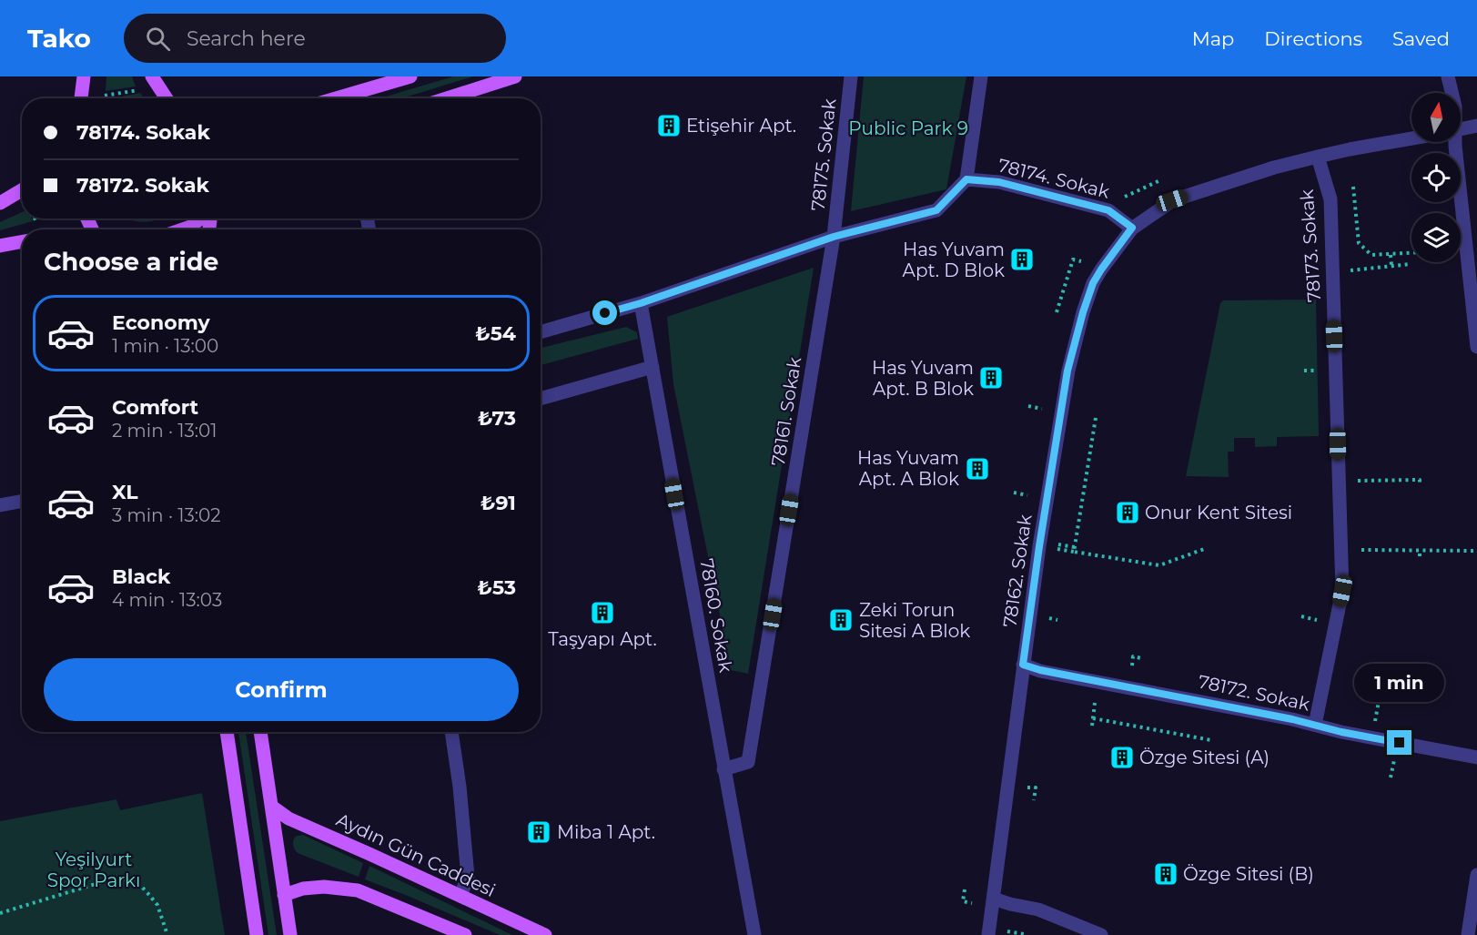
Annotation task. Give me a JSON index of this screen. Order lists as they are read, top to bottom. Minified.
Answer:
{"streets":{"main road":["Aydın Gün Caddesi"],"street":["78175. Sokak","78174. Sokak","78173. Sokak","78161. Sokak","78162. Sokak","78160. Sokak","78172. Sokak"]},"crossings":[["78175. Sokak","78161. Sokak"],["78174. Sokak","78162. Sokak"],["78173. Sokak","78172. Sokak"],["78161. Sokak","78160. Sokak"],["78162. Sokak","78172. Sokak"]],"parks":["Public Park 9","Yeşilyurt Spor Parkı"],"places":{"building":["Etişehir Apt.","Has Yuvam Apt. D Blok","Has Yuvam Apt. B Blok","Has Yuvam Apt. A Blok","Onur Kent Sitesi","Taşyapı Apt.","Zeki Torun Sitesi A Blok","Özge Sitesi (A)","Miba 1 Apt.","Özge Sitesi (B)"]},"north":"top","page":{"header":"Tako","search":"Search here","nav":["Map","Directions","Saved"],"banner":["78174. Sokak","78172. Sokak"],"heading":"Choose a ride","list":[{"name":"Economy","note":"1 min · 13:00","value":"₺54"},{"name":"Comfort","note":"2 min · 13:01","value":"₺73"},{"name":"XL","note":"3 min · 13:02","value":"₺91"},{"name":"Black","note":"4 min · 13:03","value":"₺53"}],"buttons":"Confirm","bubble":"1 min"}}
